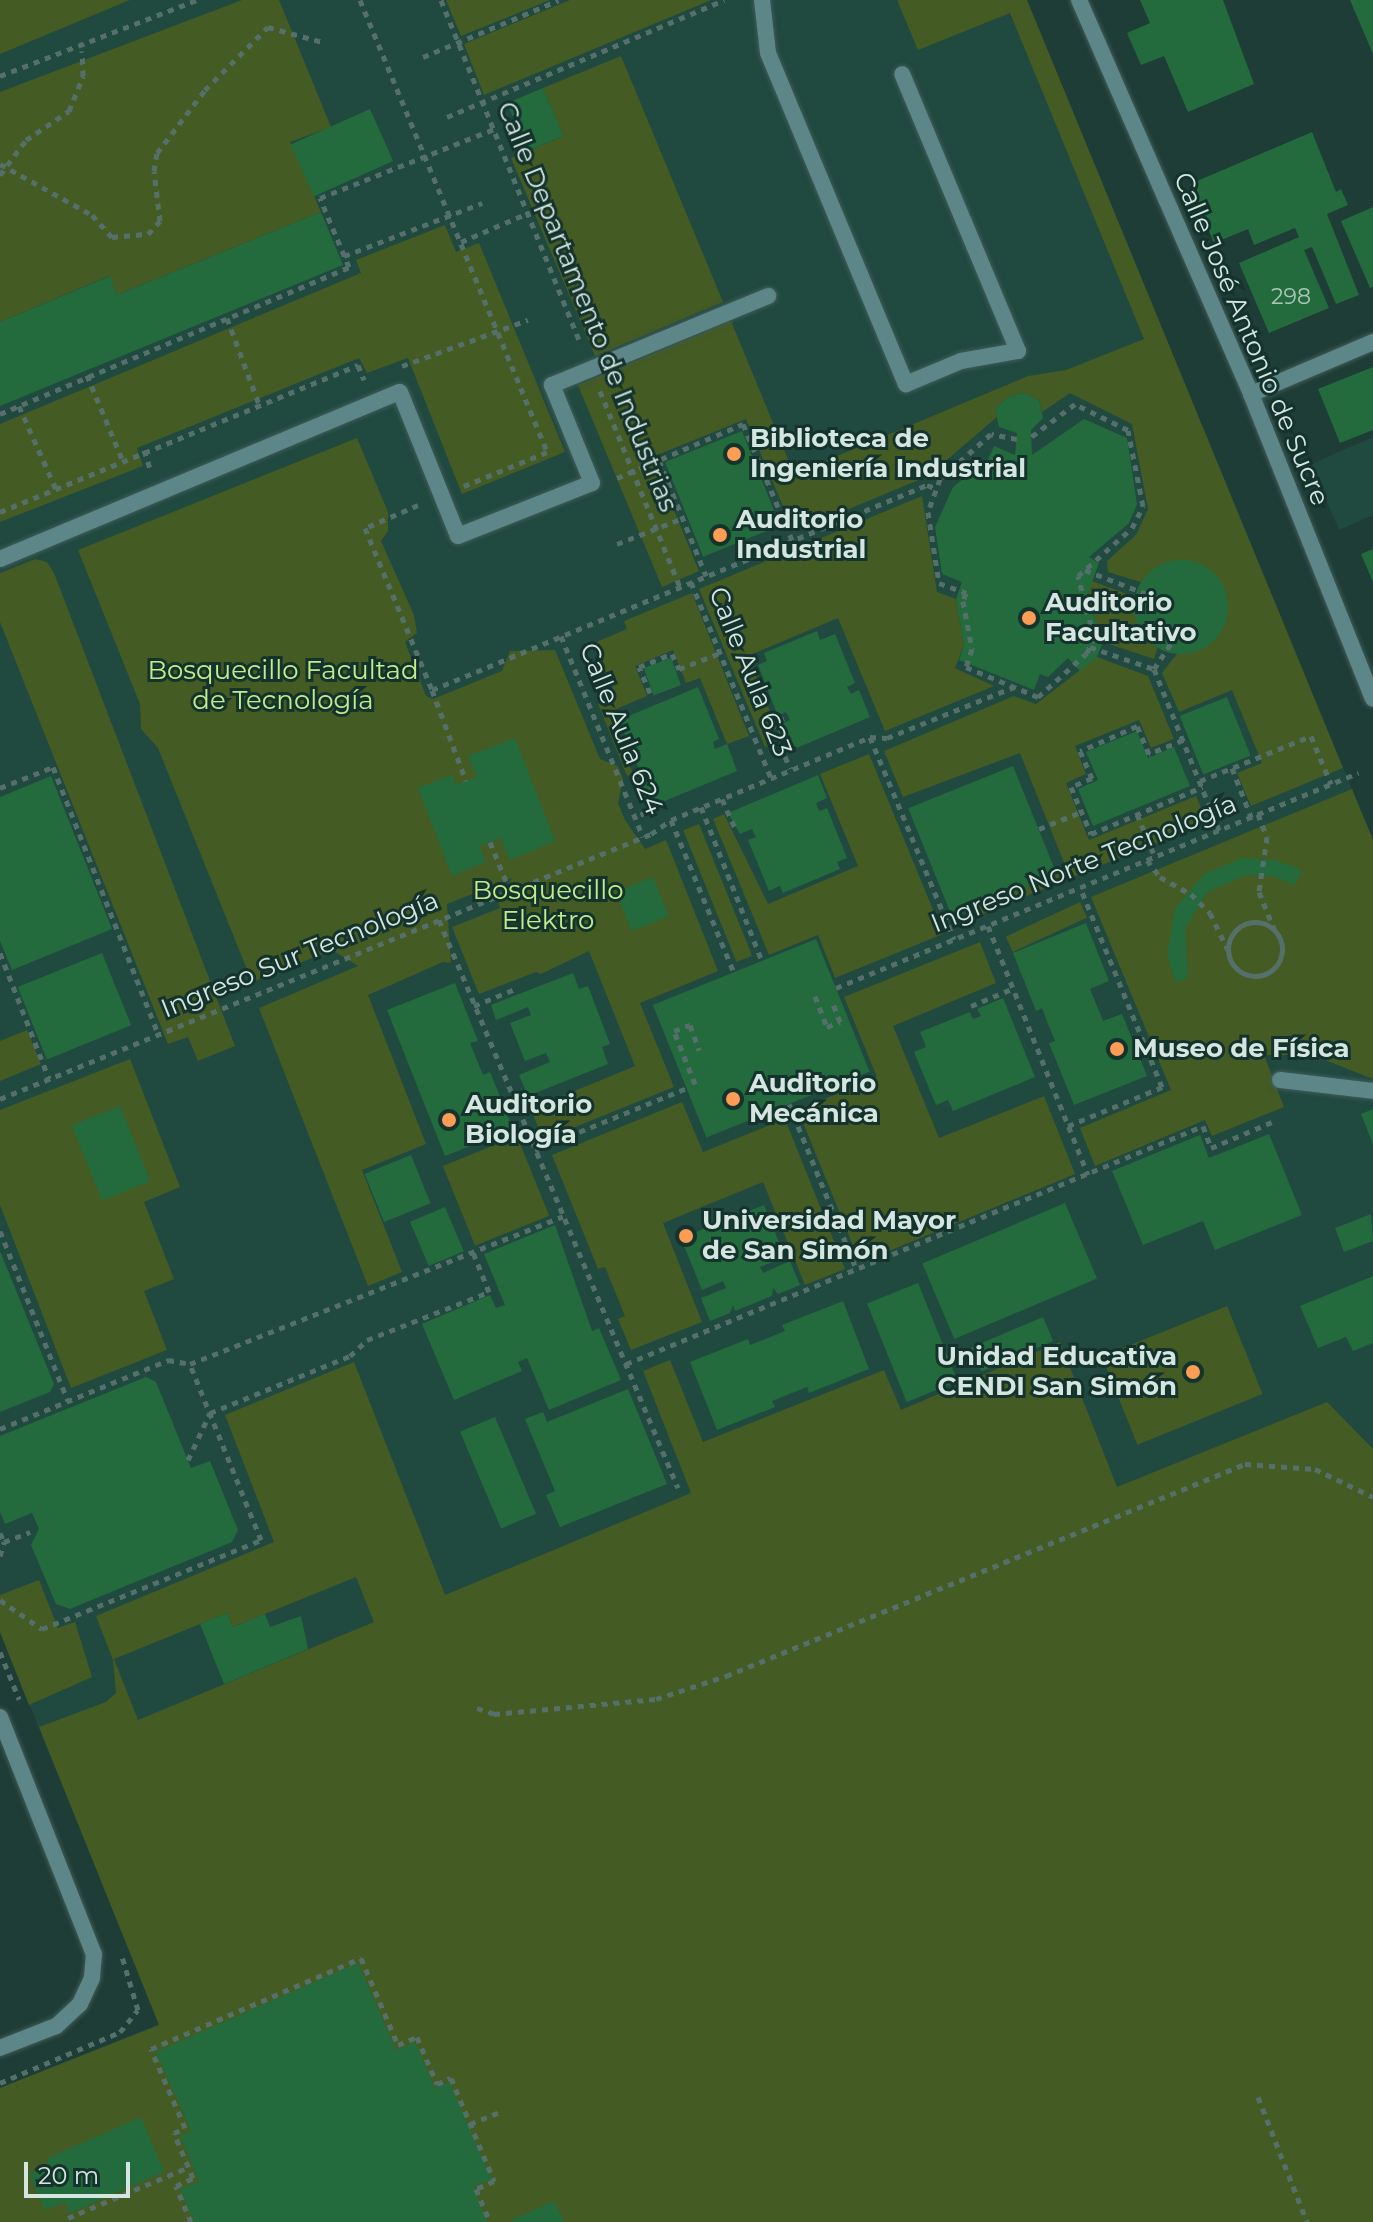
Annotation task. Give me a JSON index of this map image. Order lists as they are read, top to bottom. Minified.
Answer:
{"streets":{"street":["Calle José Antonio de Sucre"],"path":["Calle Departamento de Industrias","Calle Aula 623","Calle Aula 624","Ingreso Norte Tecnología","Ingreso Sur Tecnología"]},"crossings":[["Calle Aula 623","Ingreso Sur Tecnología"],["Calle Aula 624","Ingreso Sur Tecnología"]],"parks":["Bosquecillo Facultad de Tecnología","Bosquecillo Elektro"],"places":["Biblioteca de Ingeniería Industrial","Auditorio Industrial","Auditorio Facultativo","Museo de Física","Auditorio Mecánica","Auditorio Biología","Universidad Mayor de San Simón","Unidad Educativa CENDI San Simón"],"house_numbers":["298"],"scale_bar":"20 m"}
